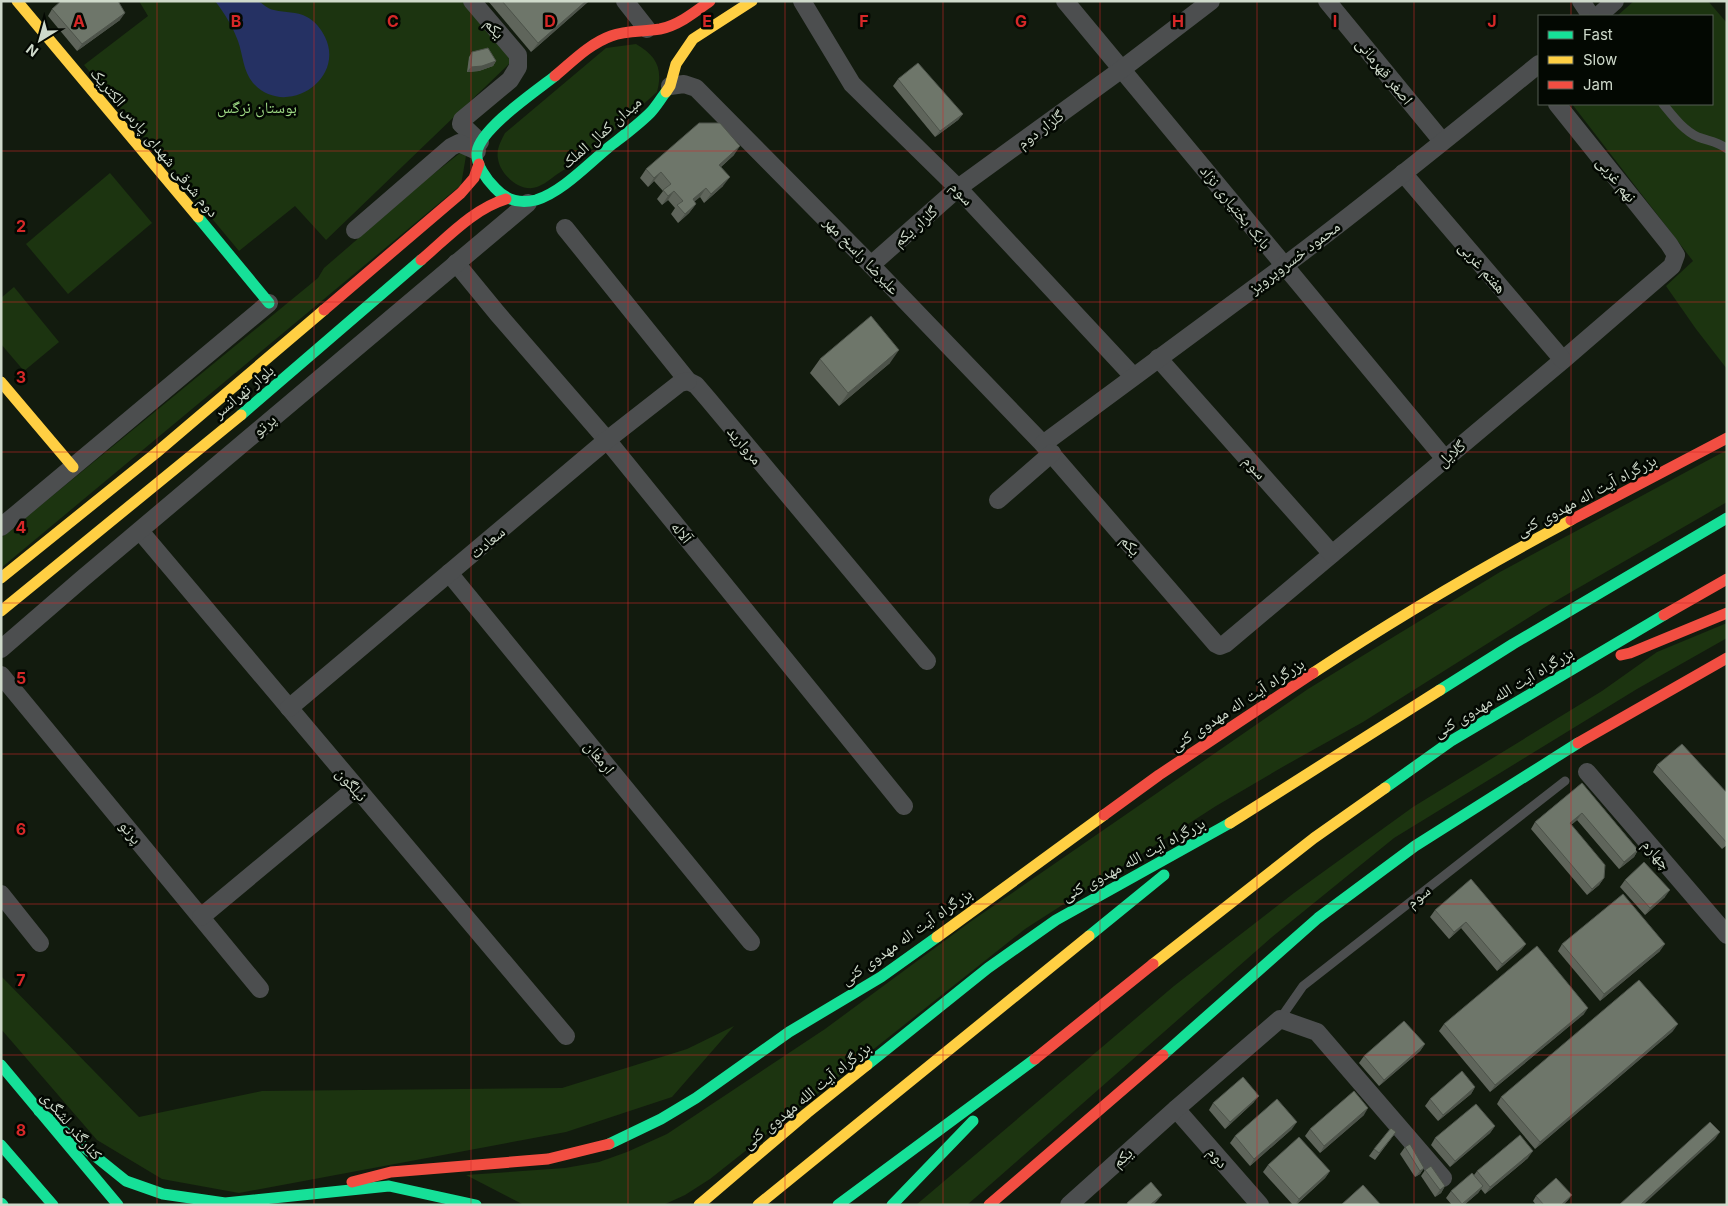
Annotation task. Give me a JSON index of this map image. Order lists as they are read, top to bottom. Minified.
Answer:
{"streets":{"main road":["میدان کمال الملک","دوم شرقی شهدای پارس الکتریک","بلوار تهرانسر","بزرگراه آیت اله مهدوی کنی","بزرگراه آیت الله مهدوی کنی","کنارگذر لشگری"],"street":["یکم","اصغر قهرمانی","گلزار دوم","نهم غربی","سوم","بابک بختیاری نژاد","گلزار یکم","علیرضا راسخ مهر","محمود خسروپرویز","هفتم غربی","پرتو","مروارید","گلایل","آلاله","سعادت","ارمغان","نیلگون","چهارم","دوم"]},"crossings":[["یکم","سوم"],["یکم","علیرضا راسخ مهر"],["یکم","محمود خسروپرویز"],["یکم","بلوار تهرانسر"],["یکم","گلایل"],["یکم","دوم"],["اصغر قهرمانی","محمود خسروپرویز"],["گلزار دوم","سوم"],["گلزار دوم","بابک بختیاری نژاد"],["گلزار دوم","گلزار یکم"],["میدان کمال الملک","علیرضا راسخ مهر"],["میدان کمال الملک","پرتو"],["نهم غربی","گلایل"],["سوم","گلزار یکم"],["سوم","محمود خسروپرویز"],["سوم","گلایل"],["سوم","دوم"],["بابک بختیاری نژاد","محمود خسروپرویز"],["بابک بختیاری نژاد","گلایل"],["گلزار یکم","علیرضا راسخ مهر"],["علیرضا راسخ مهر","محمود خسروپرویز"],["محمود خسروپرویز","هفتم غربی"],["هفتم غربی","گلایل"],["پرتو","آلاله"],["پرتو","نیلگون"],["مروارید","سعادت"],["آلاله","سعادت"],["سعادت","ارمغان"],["سعادت","نیلگون"]],"parks":["بوستان نرگس"],"legend":["Fast","Slow","Jam"],"north":"bottom left","grid":{"columns":["A","B","C","D","E","F","G","H","I","J"],"rows":["2","3","4","5","6","7","8"]}}
